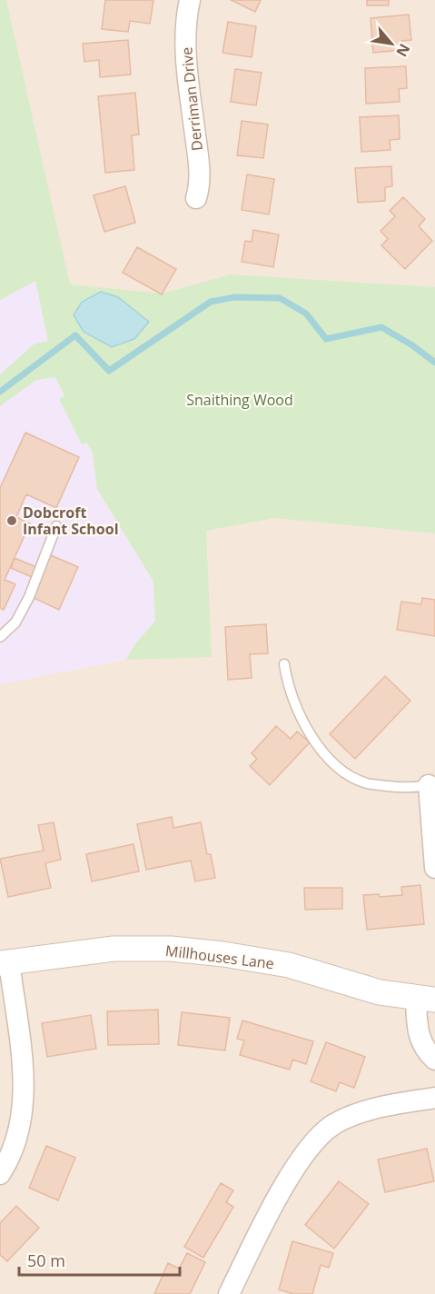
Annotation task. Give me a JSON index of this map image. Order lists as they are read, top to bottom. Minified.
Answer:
{"streets":{"street":["Derriman Drive","Millhouses Lane"]},"parks":["Snaithing Wood"],"places":["Dobcroft Infant School"],"scale_bar":"50 m","north":"bottom right"}
